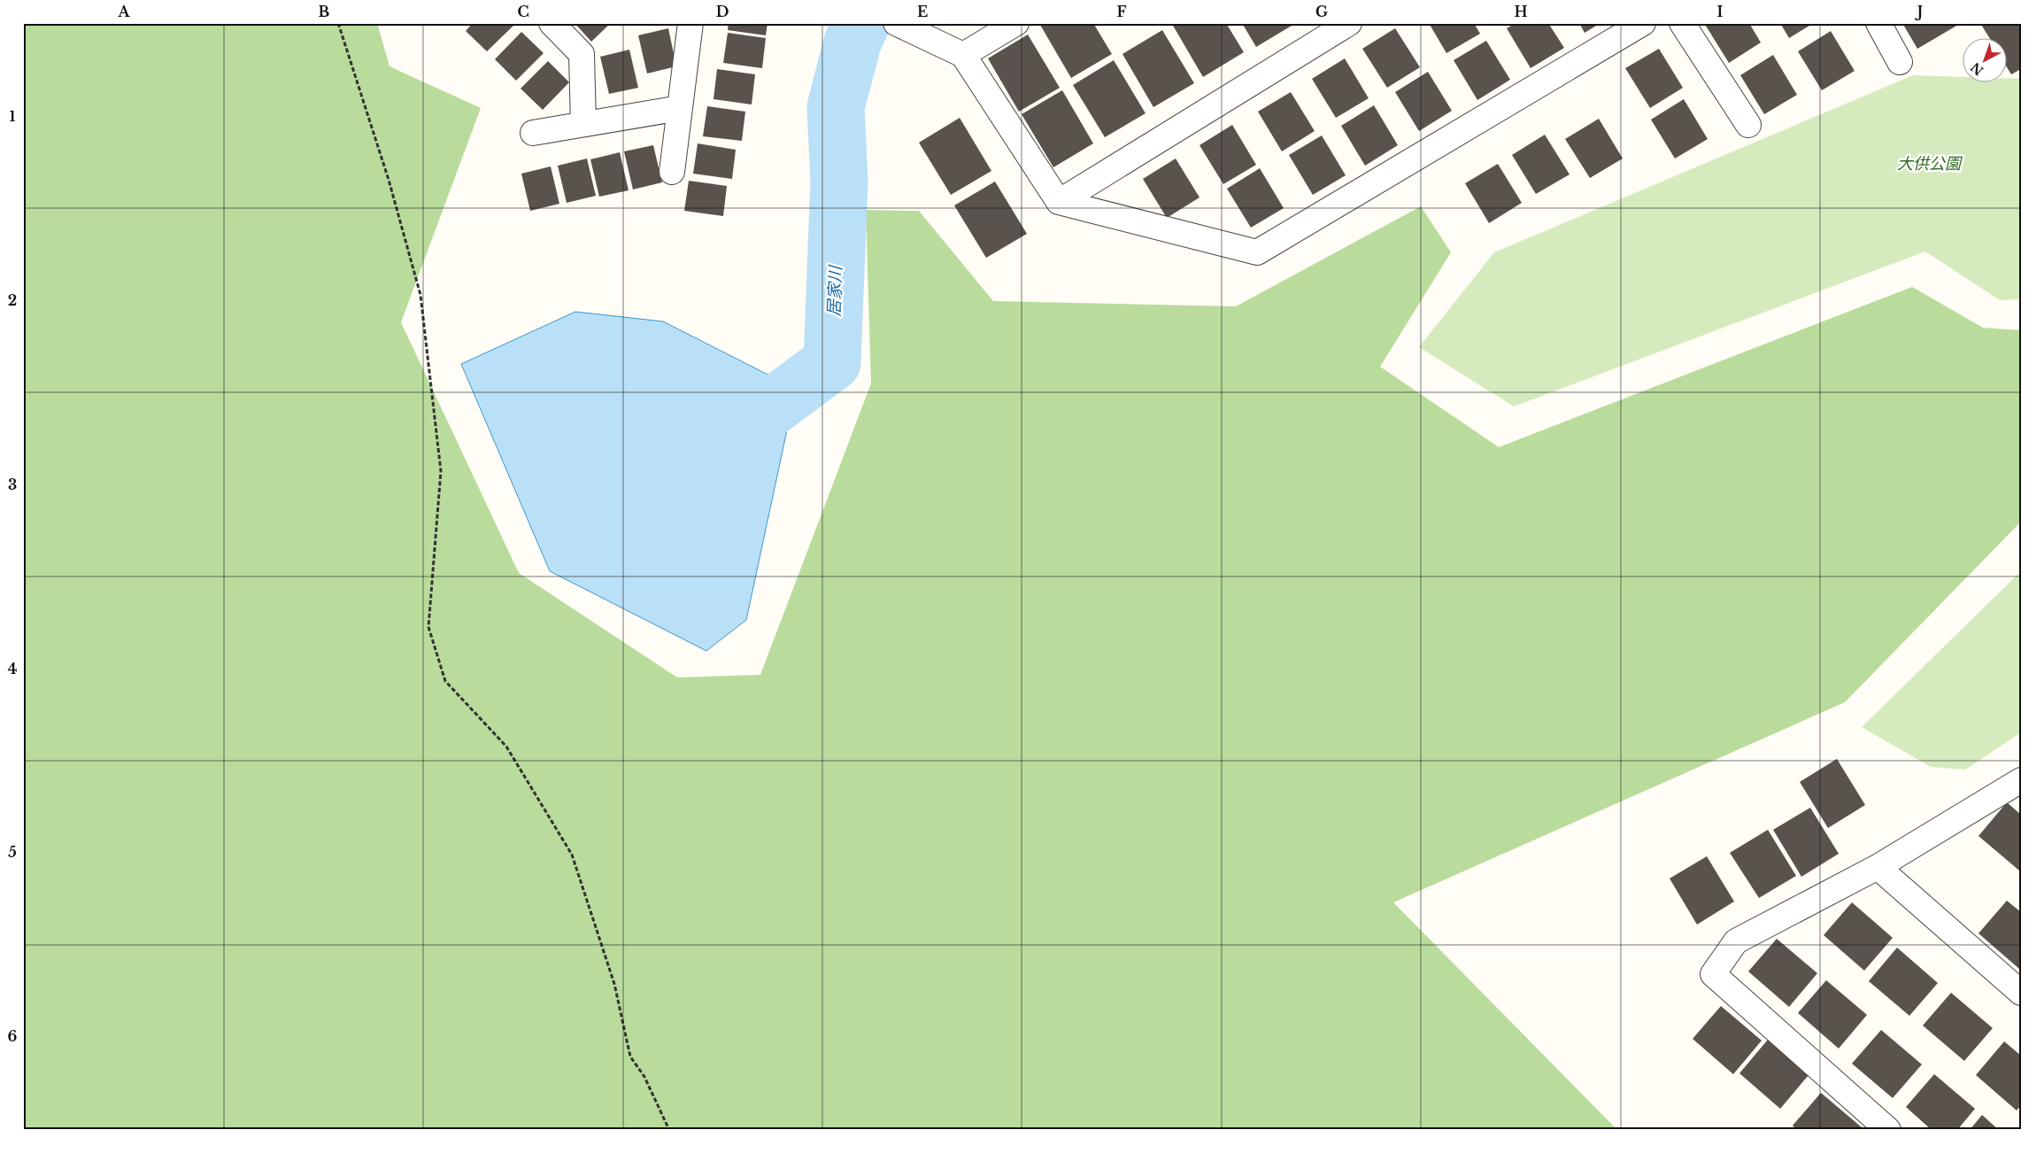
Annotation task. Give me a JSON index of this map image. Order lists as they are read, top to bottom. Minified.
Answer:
{"water":["居家川"],"parks":["大供公園"],"north":"bottom left","grid":{"columns":["A","B","C","D","E","F","G","H","I","J"],"rows":["1","2","3","4","5","6"]}}
